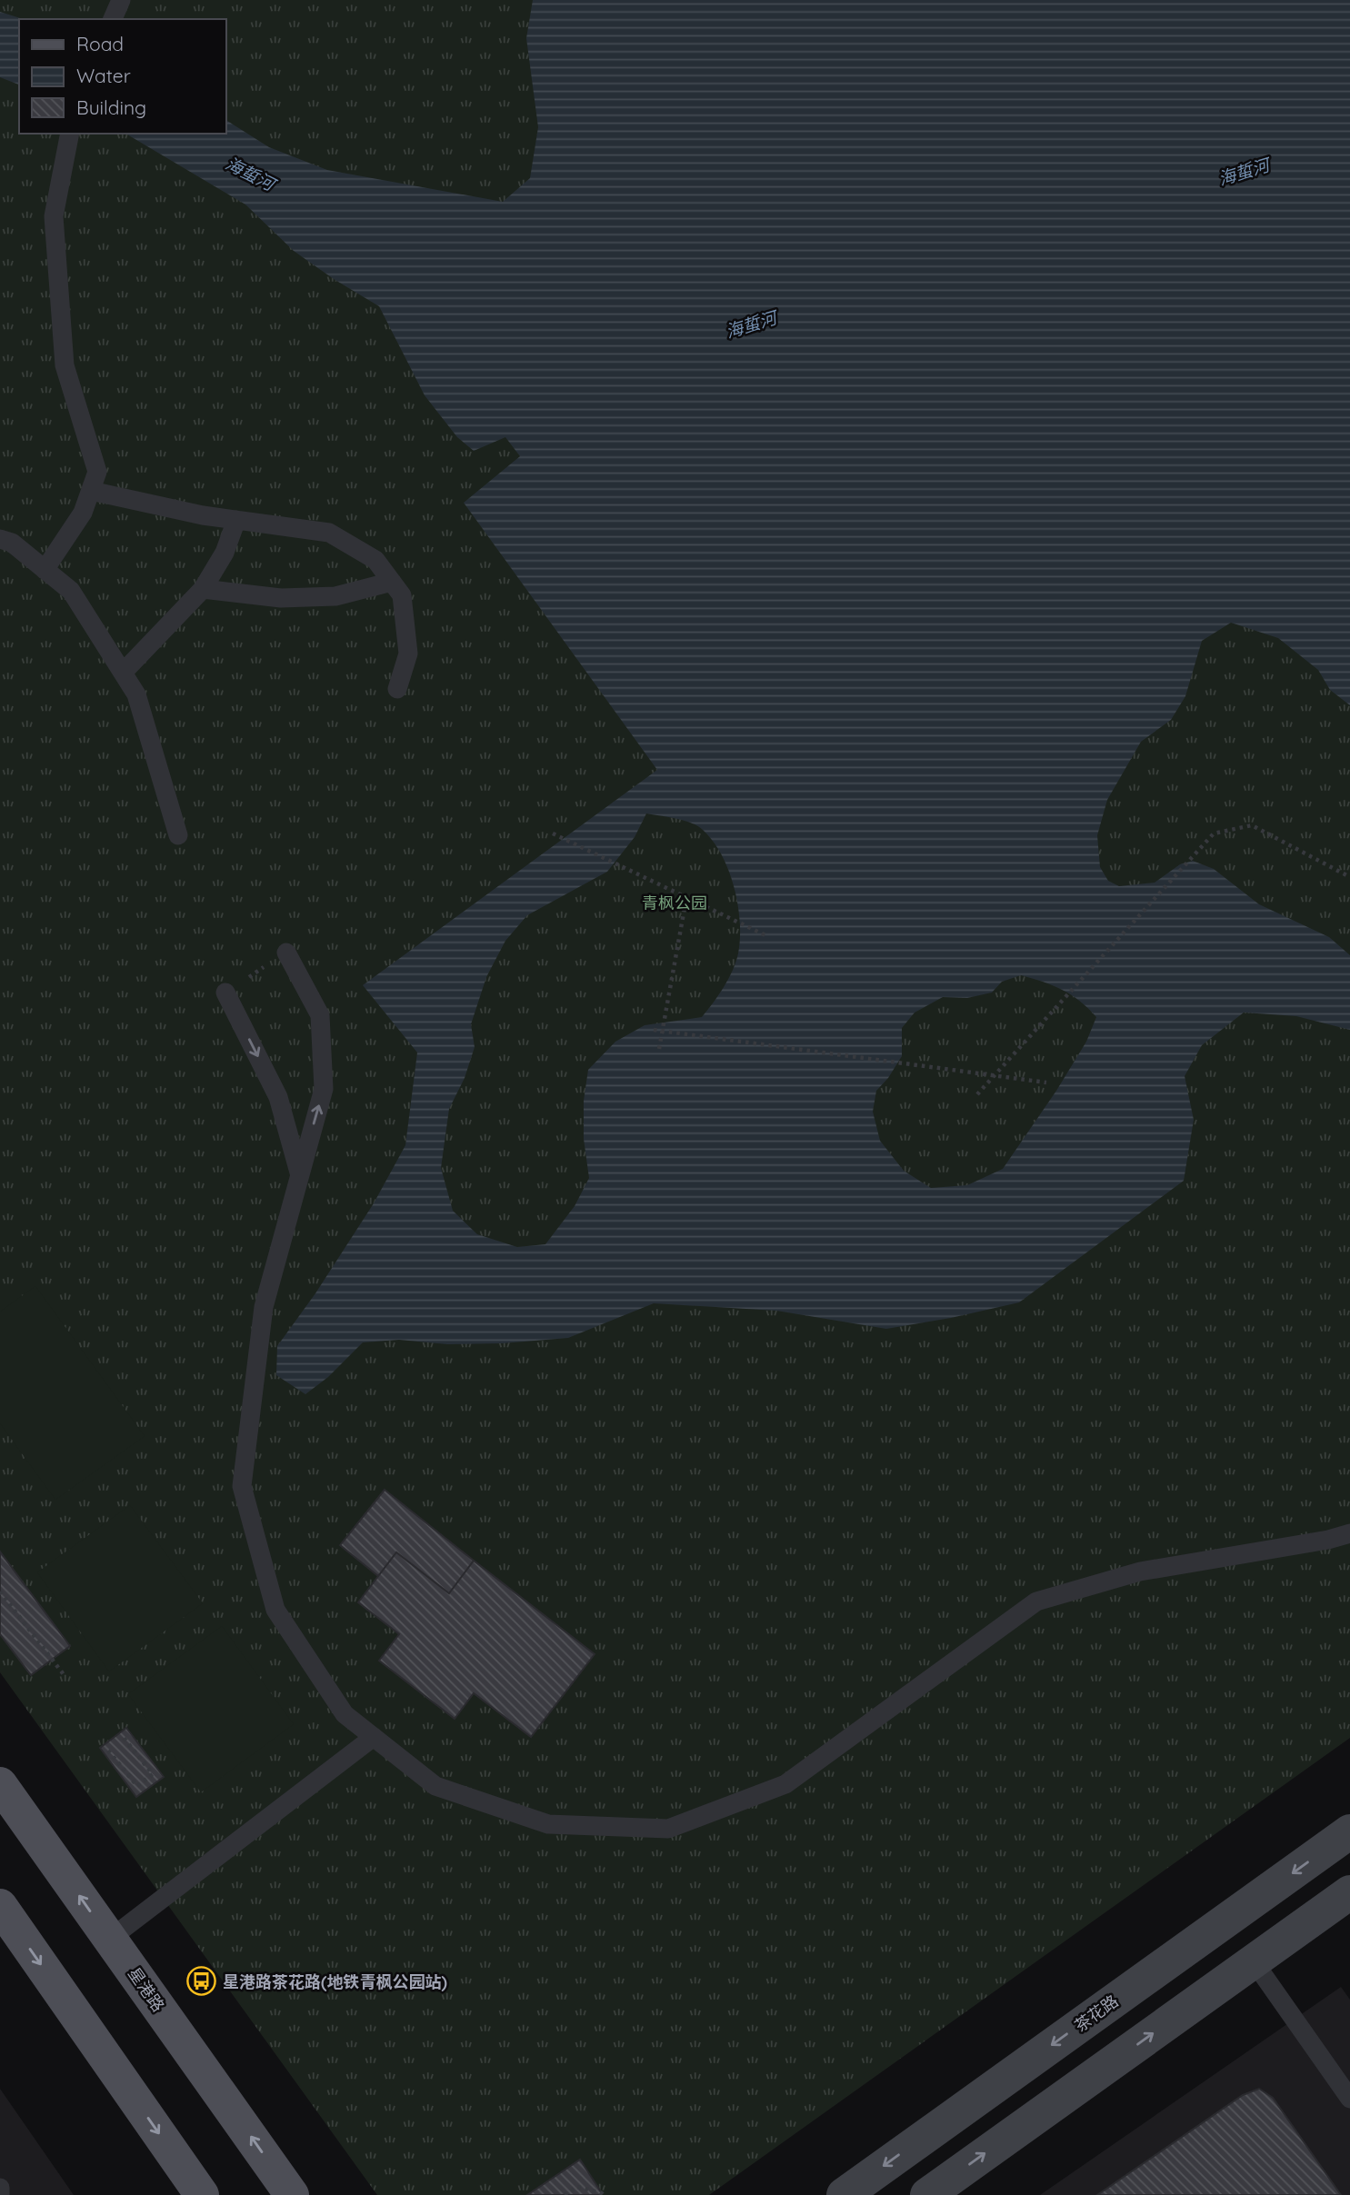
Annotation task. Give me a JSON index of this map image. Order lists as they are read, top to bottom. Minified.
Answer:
{"streets":{"main road":["星港路","茶花路"]},"water":["海蜇河"],"parks":["青枫公园"],"places":{"bus stop":["星港路茶花路(地铁青枫公园站)"]},"legend":["Road","Water","Building"]}
